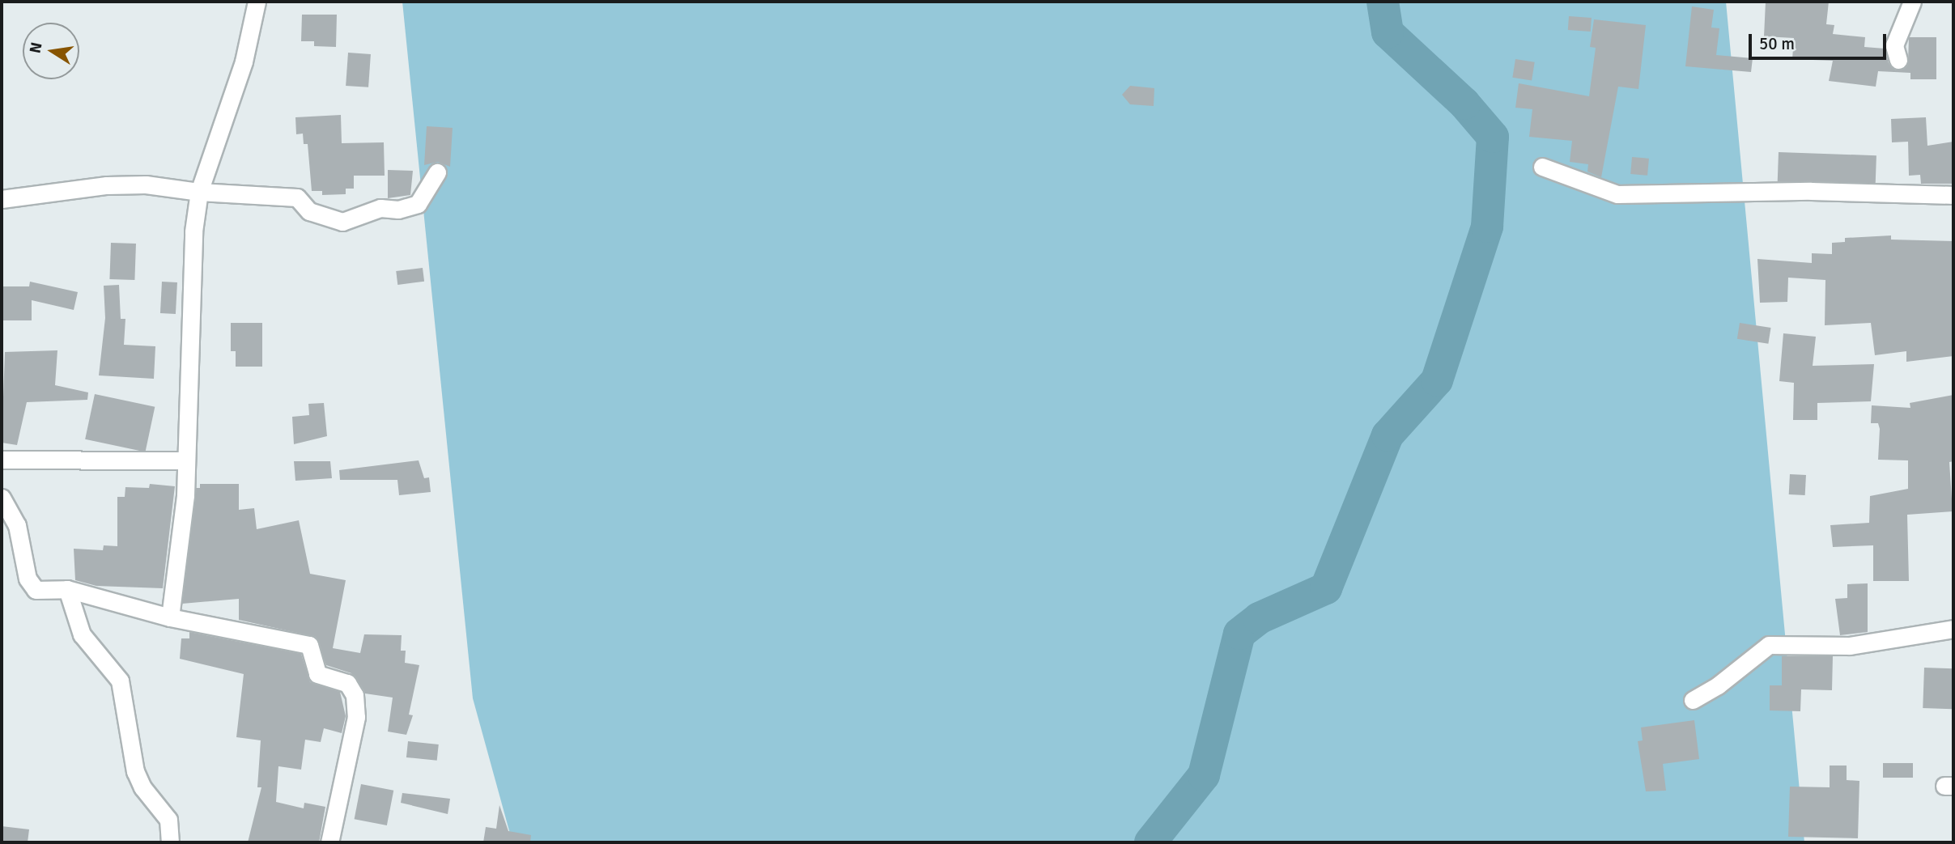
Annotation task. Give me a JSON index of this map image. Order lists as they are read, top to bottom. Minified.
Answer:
{"scale_bar":"50 m","north":"left"}
